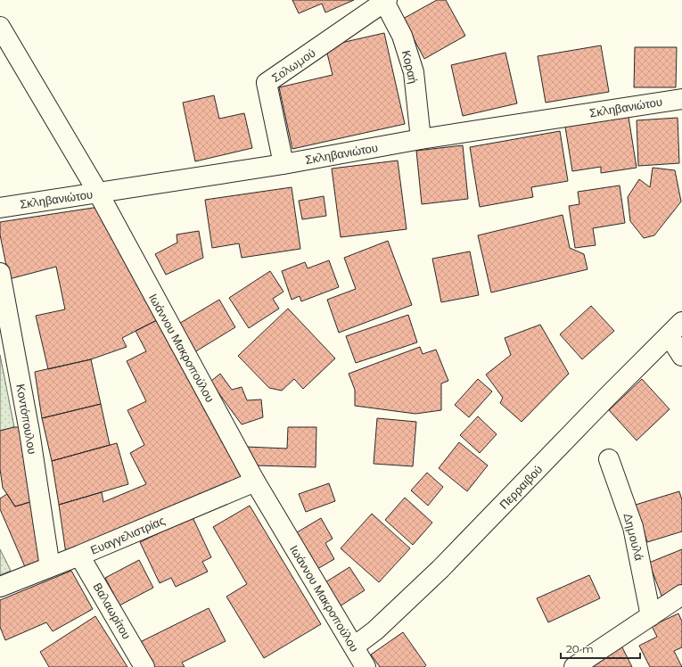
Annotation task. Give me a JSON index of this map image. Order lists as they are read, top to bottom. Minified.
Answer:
{"streets":{"street":["Σολωμού","Κοραή","Σκληβανιώτου","Ιωάννου Μακροπούλου","Κοντόπουλου","Περραιβού","Ευαγγελιστρίας","Δημουλά","Βαλαωρίτου"]},"crossings":[["Σολωμού","Κοραή"],["Σολωμού","Σκληβανιώτου"],["Κοραή","Σκληβανιώτου"],["Σκληβανιώτου","Ιωάννου Μακροπούλου"],["Ιωάννου Μακροπούλου","Περραιβού"],["Ιωάννου Μακροπούλου","Ευαγγελιστρίας"],["Κοντόπουλου","Ευαγγελιστρίας"],["Ευαγγελιστρίας","Βαλαωρίτου"]],"scale_bar":"20 m"}
